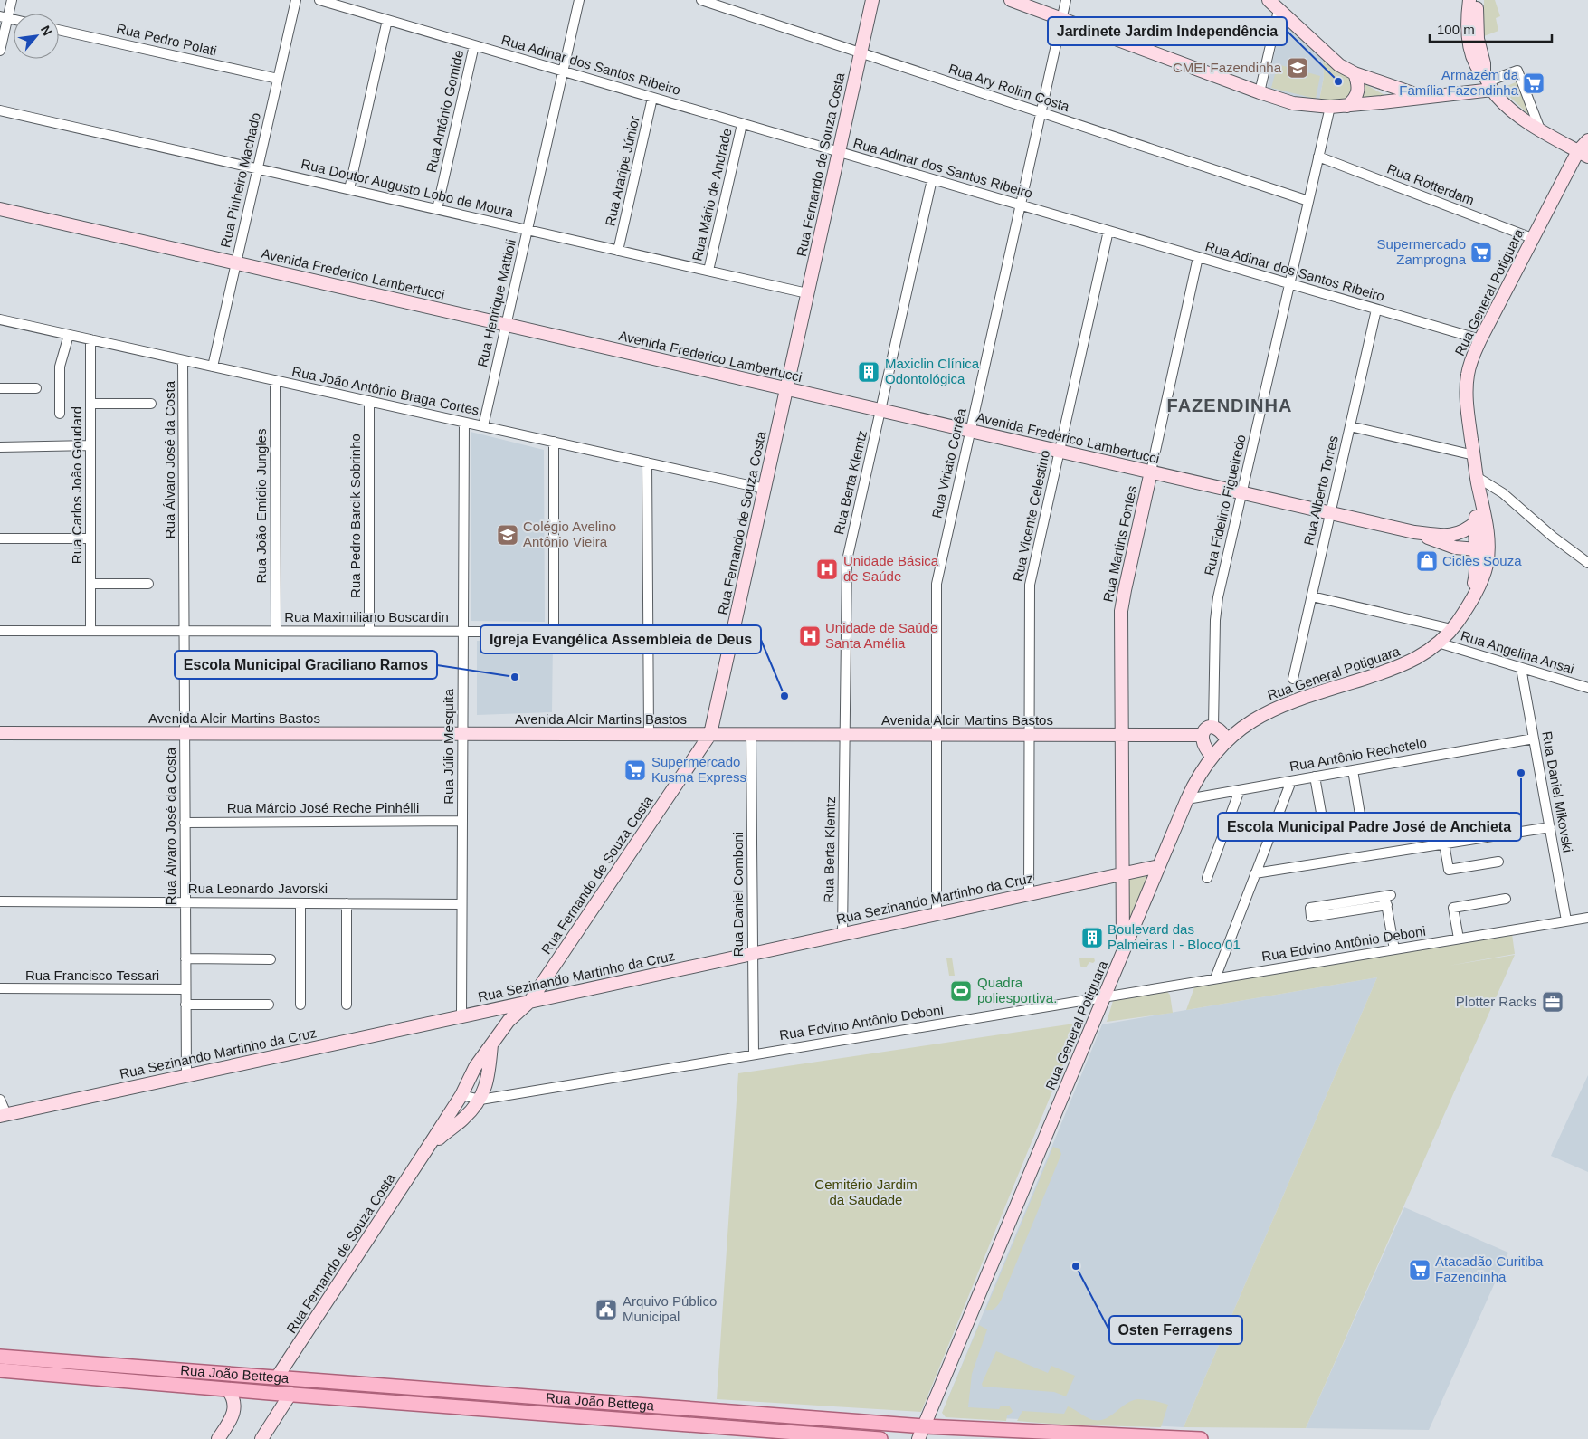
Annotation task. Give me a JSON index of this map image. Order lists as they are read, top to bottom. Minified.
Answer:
{"streets":{"main road":["Rua João Bettega"],"street":["Rua Pedro Polati","Rua Adinar dos Santos Ribeiro","Rua Ary Rolim Costa","Rua Antônio Gomide","Rua Fernando de Souza Costa","Rua Araripe Júnior","Rua Pinheiro Machado","Rua Rotterdam","Rua Doutor Augusto Lobo de Moura","Rua Mário de Andrade","Avenida Frederico Lambertucci","Rua General Potiguara","Rua Henrique Mattioli","Rua João Antônio Braga Cortes","Rua Álvaro José da Costa","Rua Viriato Corrêa","Rua Berta Klemtz","Rua Carlos João Goudard","Rua Alberto Torres","Rua Fidelino Figueiredo","Rua João Emídio Jungles","Rua Pedro Barcik Sobrinho","Rua Vicente Celestino","Rua Martins Fontes","Rua Maximiliano Boscardin","Rua Angelina Ansai","Avenida Alcir Martins Bastos","Rua Júlio Mesquita","Rua Antônio Rechetelo","Rua Daniel Mikovski","Rua Márcio José Reche Pinhélli","Rua Leonardo Javorski","Rua Daniel Comboni","Rua Sezinando Martinho da Cruz","Rua Edvino Antônio Deboni","Rua Francisco Tessari"]},"crossings":[["Rua Pedro Polati","Rua Pinheiro Machado"],["Rua Adinar dos Santos Ribeiro","Rua Antônio Gomide"],["Rua Adinar dos Santos Ribeiro","Rua Fernando de Souza Costa"],["Rua Adinar dos Santos Ribeiro","Rua Araripe Júnior"],["Rua Adinar dos Santos Ribeiro","Rua Mário de Andrade"],["Rua Adinar dos Santos Ribeiro","Rua General Potiguara"],["Rua Adinar dos Santos Ribeiro","Rua Henrique Mattioli"],["Rua Adinar dos Santos Ribeiro","Rua Viriato Corrêa"],["Rua Adinar dos Santos Ribeiro","Rua Berta Klemtz"],["Rua Adinar dos Santos Ribeiro","Rua Alberto Torres"],["Rua Adinar dos Santos Ribeiro","Rua Fidelino Figueiredo"],["Rua Adinar dos Santos Ribeiro","Rua Vicente Celestino"],["Rua Adinar dos Santos Ribeiro","Rua Martins Fontes"],["Rua Ary Rolim Costa","Rua Fernando de Souza Costa"],["Rua Ary Rolim Costa","Rua Viriato Corrêa"],["Rua Ary Rolim Costa","Rua Fidelino Figueiredo"],["Rua Antônio Gomide","Rua Doutor Augusto Lobo de Moura"],["Rua Fernando de Souza Costa","Rua Doutor Augusto Lobo de Moura"],["Rua Fernando de Souza Costa","Avenida Frederico Lambertucci"],["Rua Fernando de Souza Costa","Rua João Antônio Braga Cortes"],["Rua Fernando de Souza Costa","Rua Maximiliano Boscardin"],["Rua Fernando de Souza Costa","Avenida Alcir Martins Bastos"],["Rua Fernando de Souza Costa","Rua Sezinando Martinho da Cruz"],["Rua Fernando de Souza Costa","Rua Edvino Antônio Deboni"],["Rua Fernando de Souza Costa","Rua João Bettega"],["Rua Araripe Júnior","Rua Doutor Augusto Lobo de Moura"],["Rua Pinheiro Machado","Rua Doutor Augusto Lobo de Moura"],["Rua Pinheiro Machado","Avenida Frederico Lambertucci"],["Rua Pinheiro Machado","Rua João Antônio Braga Cortes"],["Rua Rotterdam","Rua General Potiguara"],["Rua Rotterdam","Rua Fidelino Figueiredo"],["Rua Doutor Augusto Lobo de Moura","Rua Mário de Andrade"],["Rua Doutor Augusto Lobo de Moura","Rua Henrique Mattioli"],["Avenida Frederico Lambertucci","Rua General Potiguara"],["Avenida Frederico Lambertucci","Rua Henrique Mattioli"],["Avenida Frederico Lambertucci","Rua Viriato Corrêa"],["Avenida Frederico Lambertucci","Rua Berta Klemtz"],["Avenida Frederico Lambertucci","Rua Alberto Torres"],["Avenida Frederico Lambertucci","Rua Fidelino Figueiredo"],["Avenida Frederico Lambertucci","Rua Vicente Celestino"],["Avenida Frederico Lambertucci","Rua Martins Fontes"],["Rua General Potiguara","Rua Martins Fontes"],["Rua General Potiguara","Rua Angelina Ansai"],["Rua General Potiguara","Rua Antônio Rechetelo"],["Rua General Potiguara","Rua Sezinando Martinho da Cruz"],["Rua General Potiguara","Rua Edvino Antônio Deboni"],["Rua General Potiguara","Rua João Bettega"],["Rua Henrique Mattioli","Rua João Antônio Braga Cortes"],["Rua João Antônio Braga Cortes","Rua Álvaro José da Costa"],["Rua João Antônio Braga Cortes","Rua Carlos João Goudard"],["Rua João Antônio Braga Cortes","Rua João Emídio Jungles"],["Rua João Antônio Braga Cortes","Rua Pedro Barcik Sobrinho"],["Rua João Antônio Braga Cortes","Rua Júlio Mesquita"],["Rua Álvaro José da Costa","Rua Maximiliano Boscardin"],["Rua Álvaro José da Costa","Avenida Alcir Martins Bastos"],["Rua Álvaro José da Costa","Rua Márcio José Reche Pinhélli"],["Rua Álvaro José da Costa","Rua Leonardo Javorski"],["Rua Álvaro José da Costa","Rua Sezinando Martinho da Cruz"],["Rua Álvaro José da Costa","Rua Francisco Tessari"],["Rua Viriato Corrêa","Avenida Alcir Martins Bastos"],["Rua Viriato Corrêa","Rua Sezinando Martinho da Cruz"],["Rua Berta Klemtz","Avenida Alcir Martins Bastos"],["Rua Berta Klemtz","Rua Sezinando Martinho da Cruz"],["Rua Carlos João Goudard","Rua Maximiliano Boscardin"],["Rua João Emídio Jungles","Rua Maximiliano Boscardin"],["Rua Pedro Barcik Sobrinho","Rua Maximiliano Boscardin"],["Rua Vicente Celestino","Avenida Alcir Martins Bastos"],["Rua Vicente Celestino","Rua Sezinando Martinho da Cruz"],["Rua Martins Fontes","Avenida Alcir Martins Bastos"],["Rua Martins Fontes","Rua Sezinando Martinho da Cruz"],["Rua Maximiliano Boscardin","Rua Júlio Mesquita"],["Rua Angelina Ansai","Rua Daniel Mikovski"],["Avenida Alcir Martins Bastos","Rua Júlio Mesquita"],["Avenida Alcir Martins Bastos","Rua Daniel Comboni"],["Rua Júlio Mesquita","Rua Márcio José Reche Pinhélli"],["Rua Júlio Mesquita","Rua Leonardo Javorski"],["Rua Júlio Mesquita","Rua Sezinando Martinho da Cruz"],["Rua Antônio Rechetelo","Rua Daniel Mikovski"],["Rua Daniel Mikovski","Rua Edvino Antônio Deboni"],["Rua Daniel Comboni","Rua Sezinando Martinho da Cruz"],["Rua Daniel Comboni","Rua Edvino Antônio Deboni"]],"districts":["FAZENDINHA"],"parks":["Cemitério Jardim da Saudade"],"places":{"school or university":["CMEI Fazendinha","Colégio Avelino Antônio Vieira"],"other":["Jardinete Jardim Independência","Escola Municipal Graciliano Ramos","Igreja Evangélica Assembleia de Deus","Escola Municipal Padre José de Anchieta","Osten Ferragens"],"supermarket":["Armazém da Família Fazendinha","Supermercado Zamprogna","Supermercado Kusma Express","Atacadão Curitiba Fazendinha"],"building":["Maxiclin Clínica Odontológica","Boulevard das Palmeiras I - Bloco 01"],"shop":["Cicles Souza"],"hospital":["Unidade Básica de Saúde","Unidade de Saúde Santa Amélia"],"sports":["Quadra poliesportiva."],"office":["Plotter Racks"],"public building":["Arquivo Público Municipal"]},"scale_bar":"100 m","north":"top right"}
